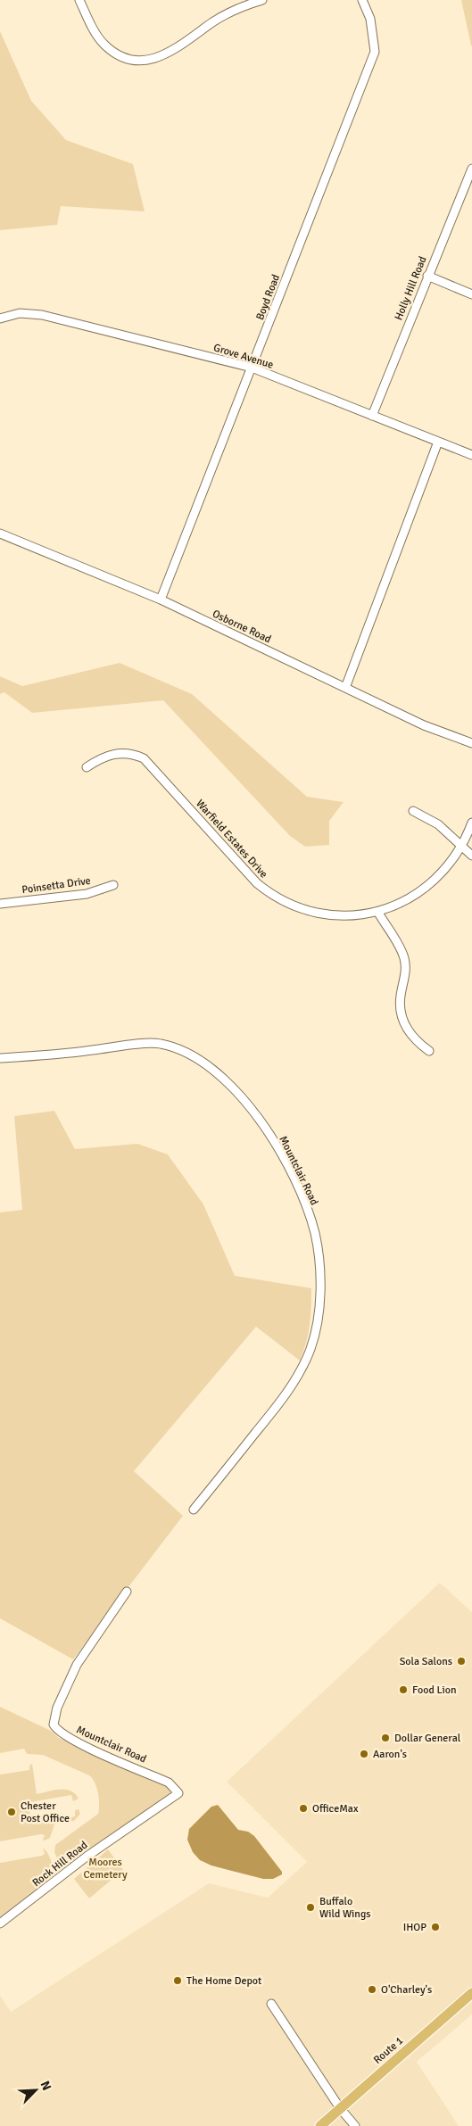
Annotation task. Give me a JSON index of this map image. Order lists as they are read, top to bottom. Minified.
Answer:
{"streets":{"main road":["Route 1"],"street":["Holly Hill Road","Boyd Road","Grove Avenue","Osborne Road","Warfield Estates Drive","Poinsetta Drive","Mountclair Road","Rock Hill Road"]},"crossings":[["Holly Hill Road","Grove Avenue"],["Boyd Road","Grove Avenue"],["Boyd Road","Osborne Road"],["Mountclair Road","Rock Hill Road"]],"parks":["Moores Cemetery"],"places":["Sola Salons","Food Lion","Dollar General","Aaron's","OfficeMax","Chester Post Office","Buffalo Wild Wings","IHOP","The Home Depot","O'Charley's"],"north":"top right"}
